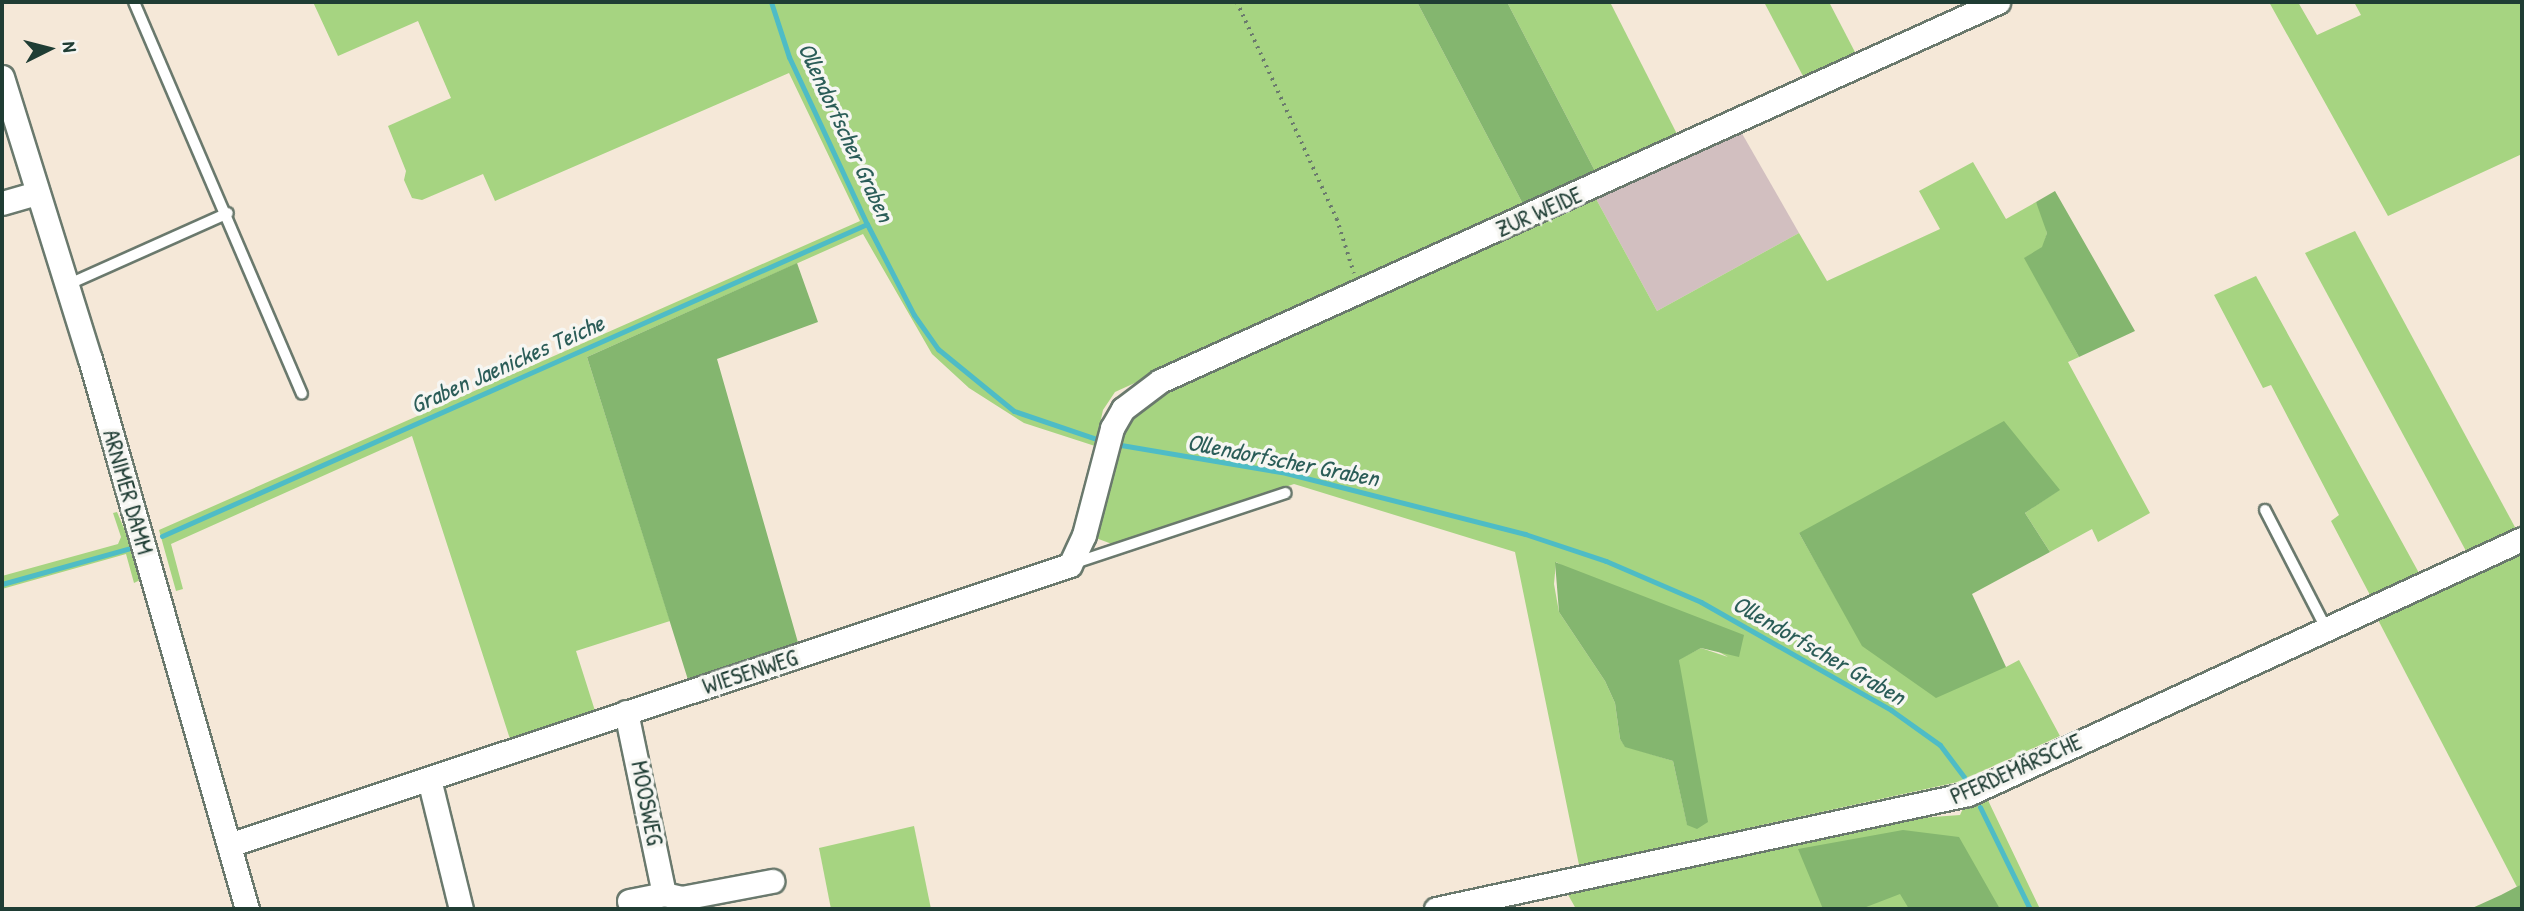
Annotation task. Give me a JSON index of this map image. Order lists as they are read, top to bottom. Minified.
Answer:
{"streets":{"street":["ZUR WEIDE","ARNIMER DAMM","WIESENWEG","PFERDEMÄRSCHE","MOOSWEG"]},"crossings":[["ZUR WEIDE","WIESENWEG"],["ARNIMER DAMM","WIESENWEG"],["WIESENWEG","MOOSWEG"]],"water":["Ollendorfscher Graben","Graben Jaenickes Teiche"],"north":"right"}
